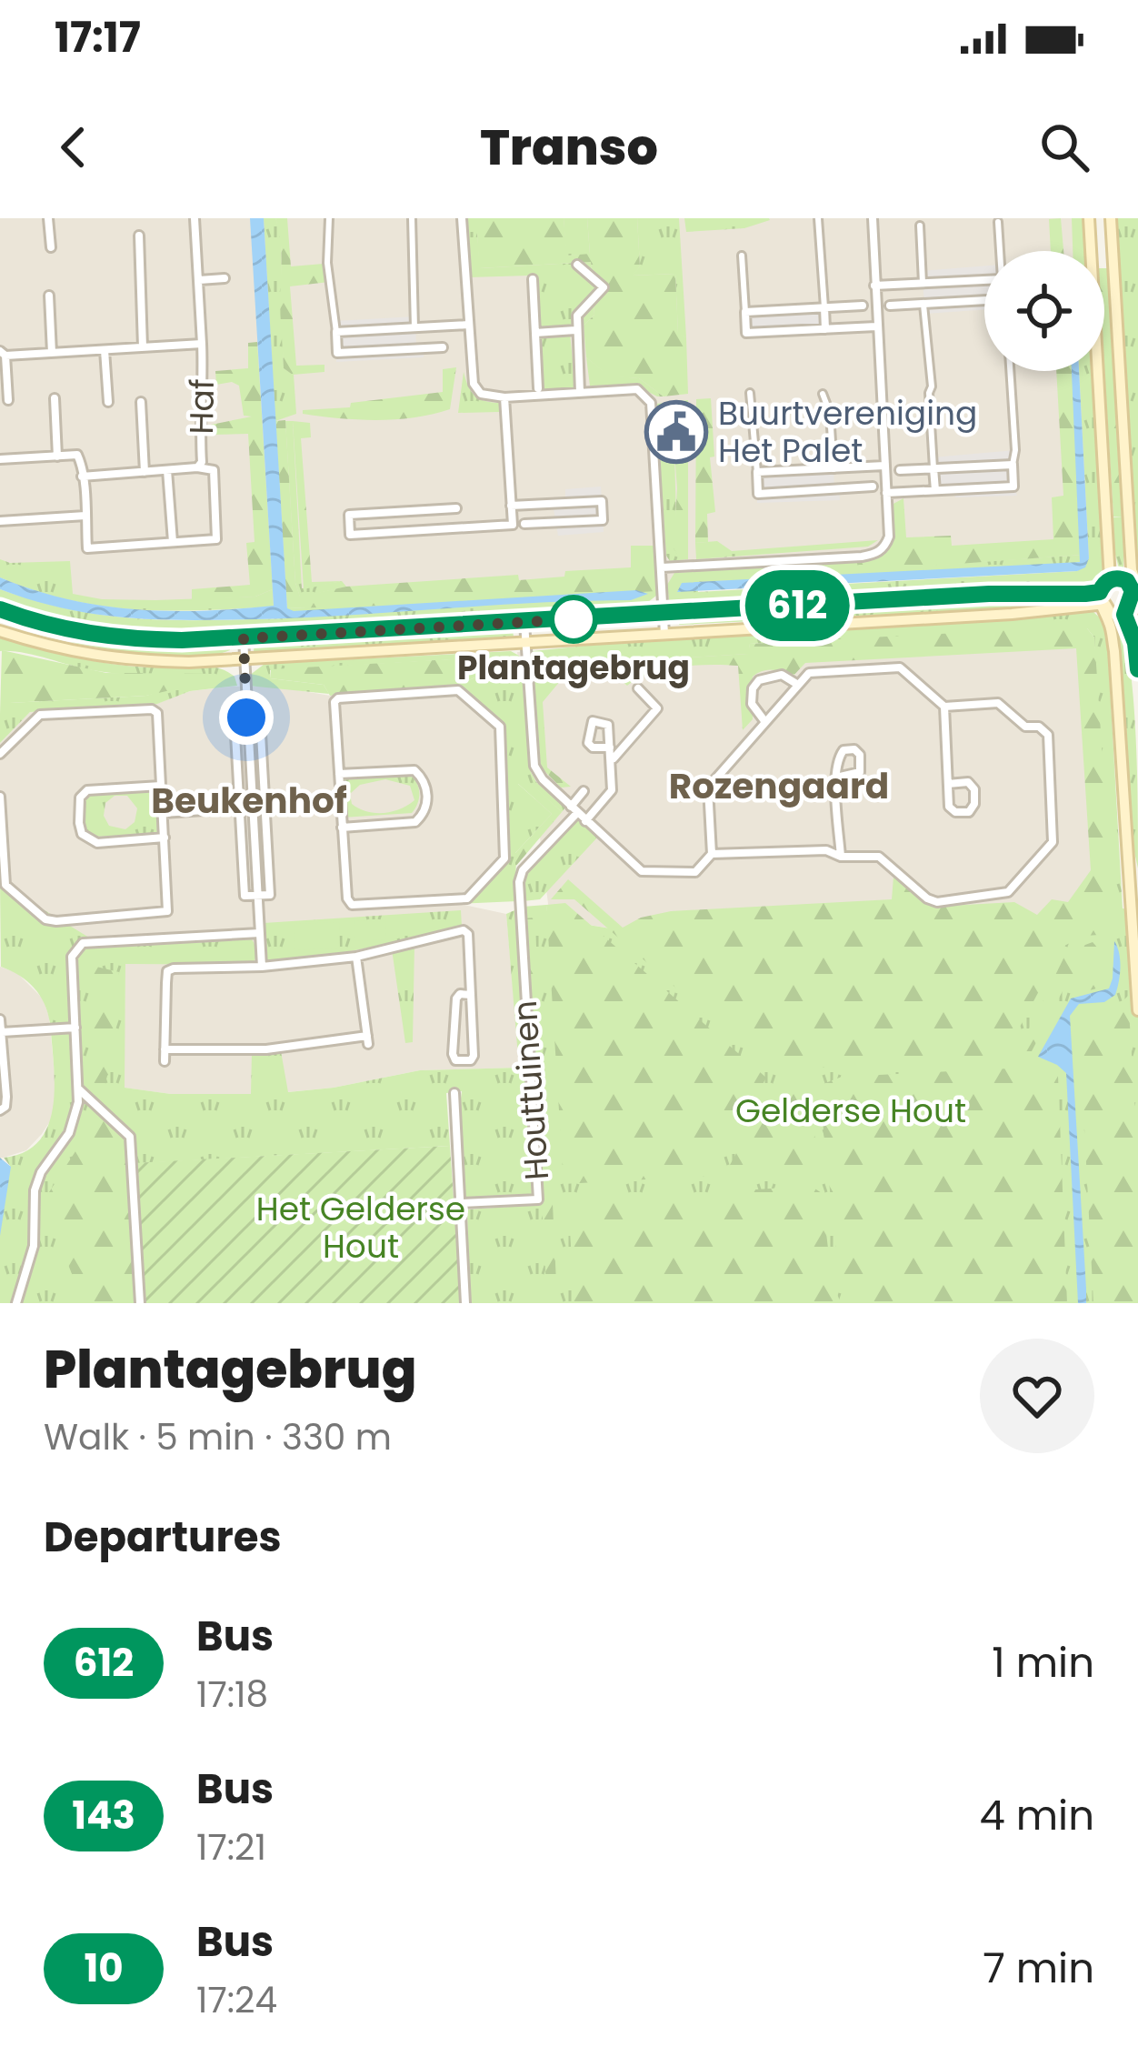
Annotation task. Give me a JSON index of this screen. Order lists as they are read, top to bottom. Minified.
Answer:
{"streets":{"street":["Haf","Houttuinen"]},"districts":["Rozengaard","Beukenhof"],"parks":["Gelderse Hout","Het Gelderse Hout"],"places":{"public building":["Buurtvereniging Het Palet"],"other":["Plantagebrug"]},"lines":["bus line 612"],"page":{"status":"17:17","header":"Transo","on_map":"612","heading":[["Plantagebrug","Walk · 5 min · 330 m"],"Departures"],"list":[{"mark":"612","name":"Bus","note":"17:18","value":"1 min"},{"mark":"143","name":"Bus","note":"17:21","value":"4 min"},{"mark":"10","name":"Bus","note":"17:24","value":"7 min"}]}}
